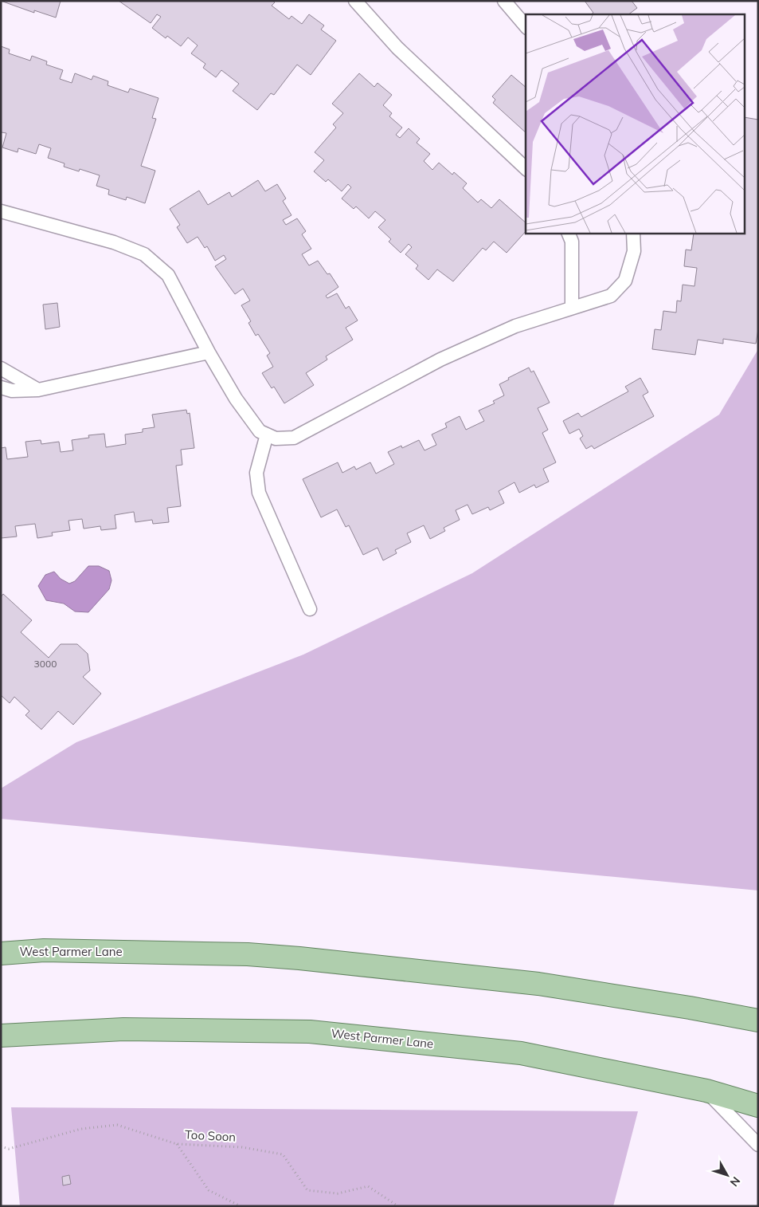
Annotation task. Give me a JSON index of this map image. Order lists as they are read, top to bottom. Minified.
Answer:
{"streets":{"main road":["West Parmer Lane"],"path":["Too Soon"]},"house_numbers":["3000"],"north":"bottom right"}
